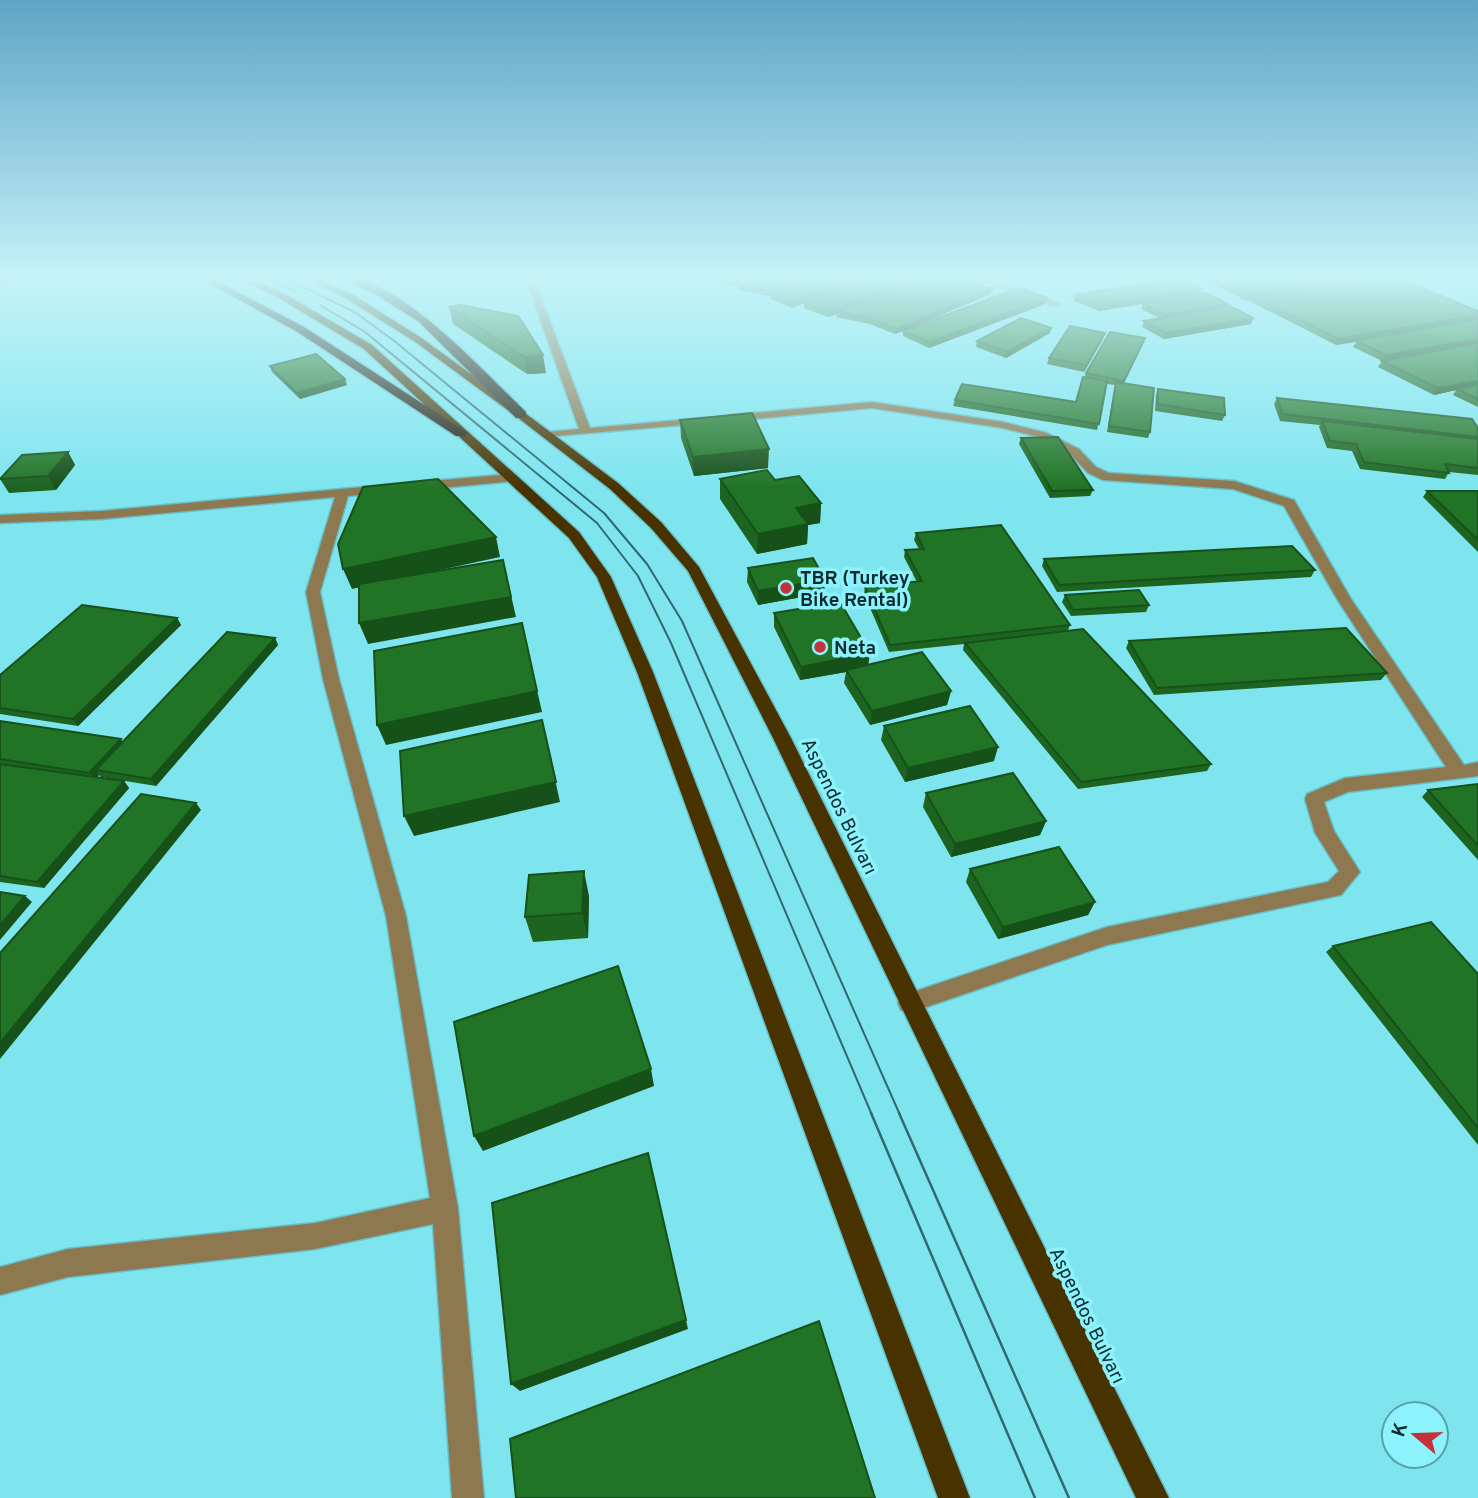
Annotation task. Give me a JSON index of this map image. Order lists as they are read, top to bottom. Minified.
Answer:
{"streets":{"main road":["Aspendos Bulvarı"]},"places":["TBR (Turkey Bike Rental)","Neta"],"north":"left"}
